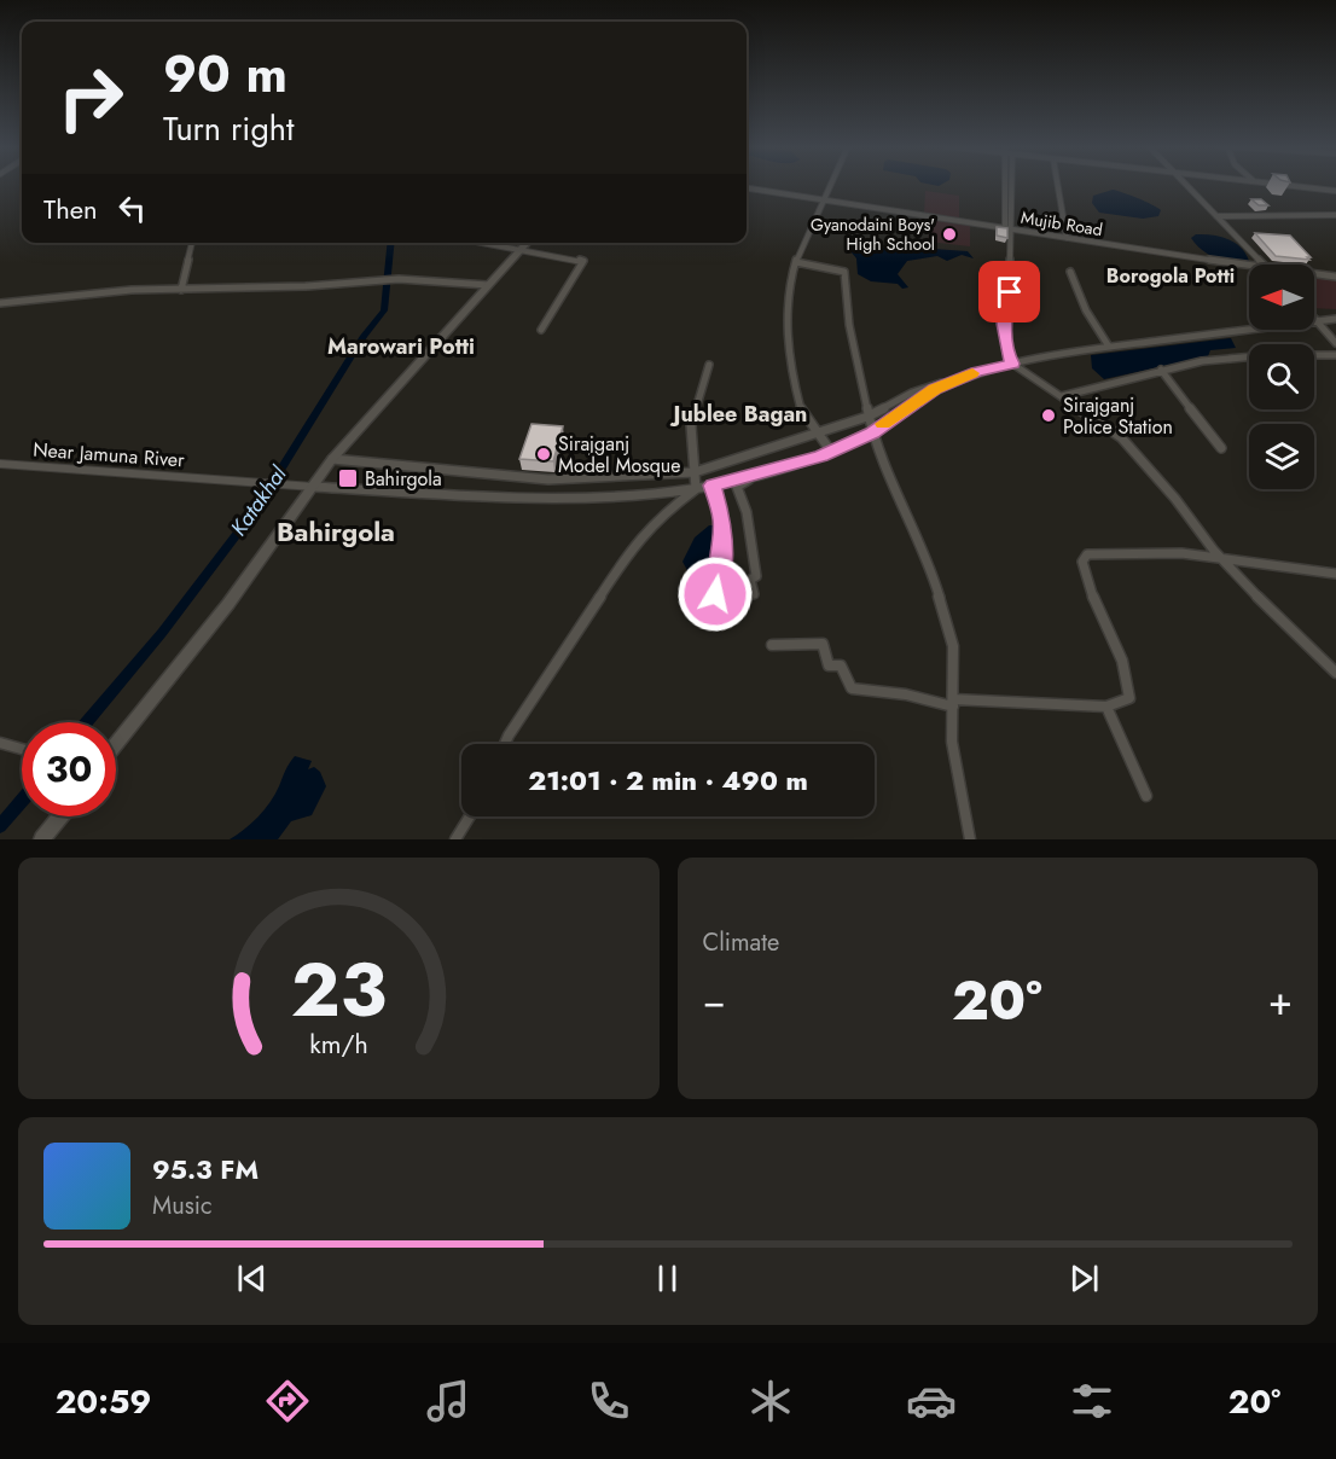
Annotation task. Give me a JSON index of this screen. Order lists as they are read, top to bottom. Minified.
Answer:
{"streets":{"street":["Mujib Road","Near Jamuna River"]},"districts":["Borogola Potti","Marowari Potti","Jublee Bagan","Bahirgola"],"water":["Katakhal"],"places":{"other":["Gyanodaini Boys' High School","Sirajganj Police Station","Sirajganj Model Mosque"],"transit":["Bahirgola"]},"north":"left","page":{"turn":["90 m","Turn right"],"then":"Then","limit":"30","trip":"21:01 · 2 min · 490 m","tile":"Climate","heat":["−","20°","+"],"song":["95.3 FM","Music"],"tabs":["20:59","20°"],"gauge":["23","km/h"]}}
